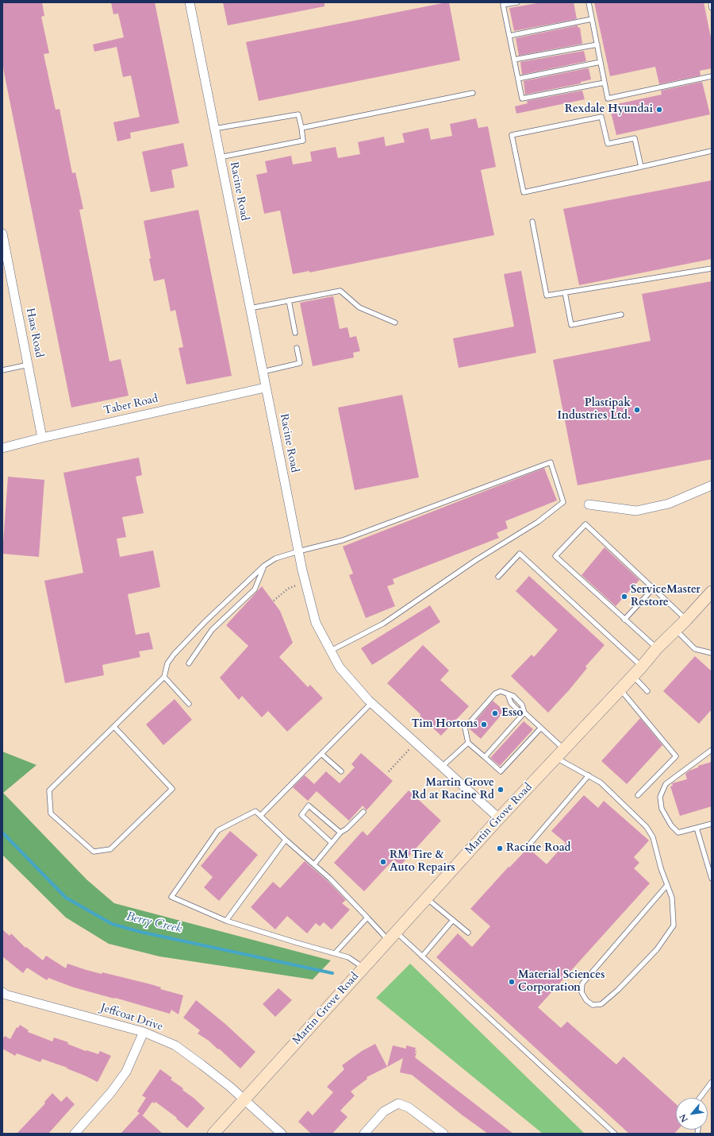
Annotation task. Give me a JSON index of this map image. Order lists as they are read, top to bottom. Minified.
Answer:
{"streets":{"main road":["Martin Grove Road"],"street":["Racine Road","Haas Road","Taber Road","Jeffcoat Drive"]},"crossings":[["Racine Road","Taber Road"],["Racine Road","Martin Grove Road"],["Haas Road","Taber Road"],["Martin Grove Road","Jeffcoat Drive"]],"water":["Berry Creek"],"places":["Rexdale Hyundai","Plastipak Industries Ltd.","ServiceMaster Restore","Esso","Tim Hortons","Martin Grove Rd at Racine Rd","Racine Road","RM Tire & Auto Repairs","Material Sciences Corporation"],"north":"bottom left"}
